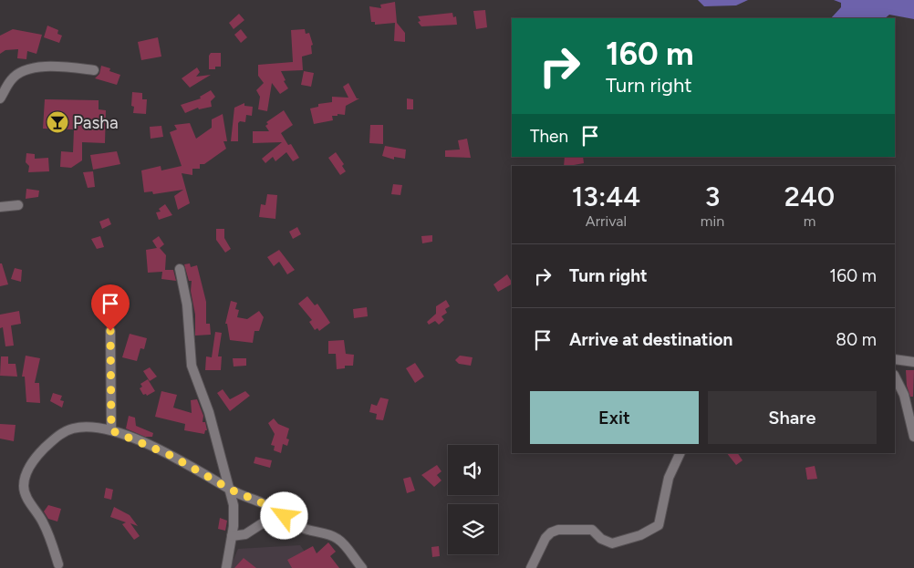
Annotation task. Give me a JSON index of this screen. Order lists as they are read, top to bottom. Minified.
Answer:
{"places":{"bar":["Pasha"]},"page":{"turn":["160 m","Turn right"],"then":"Then","eta":["13:44","Arrival","3","min","240","m"],"list":[{"name":"Turn right","value":"160 m"},{"name":"Arrive at destination","value":"80 m"}],"buttons":["Exit","Share"]}}
